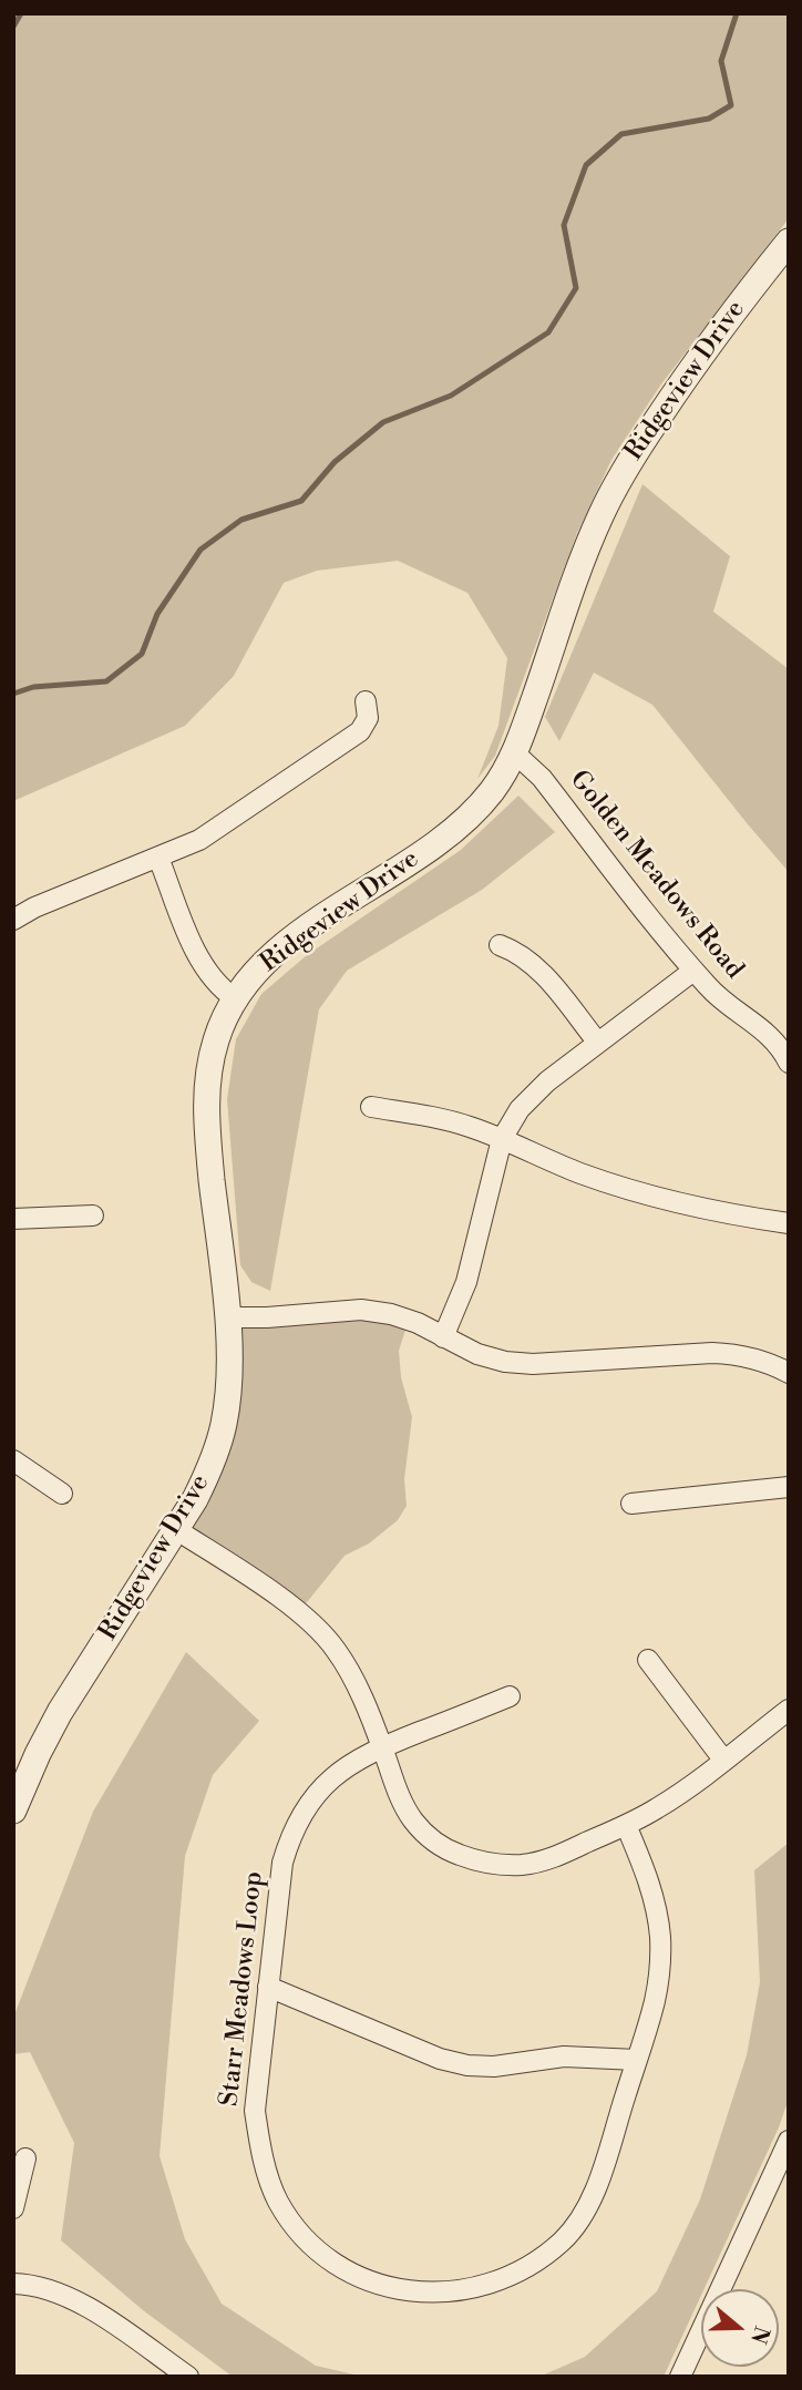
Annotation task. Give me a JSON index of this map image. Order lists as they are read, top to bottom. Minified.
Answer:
{"streets":{"street":["Ridgeview Drive","Golden Meadows Road","Starr Meadows Loop"]},"crossings":[["Ridgeview Drive","Golden Meadows Road"]],"north":"right"}
